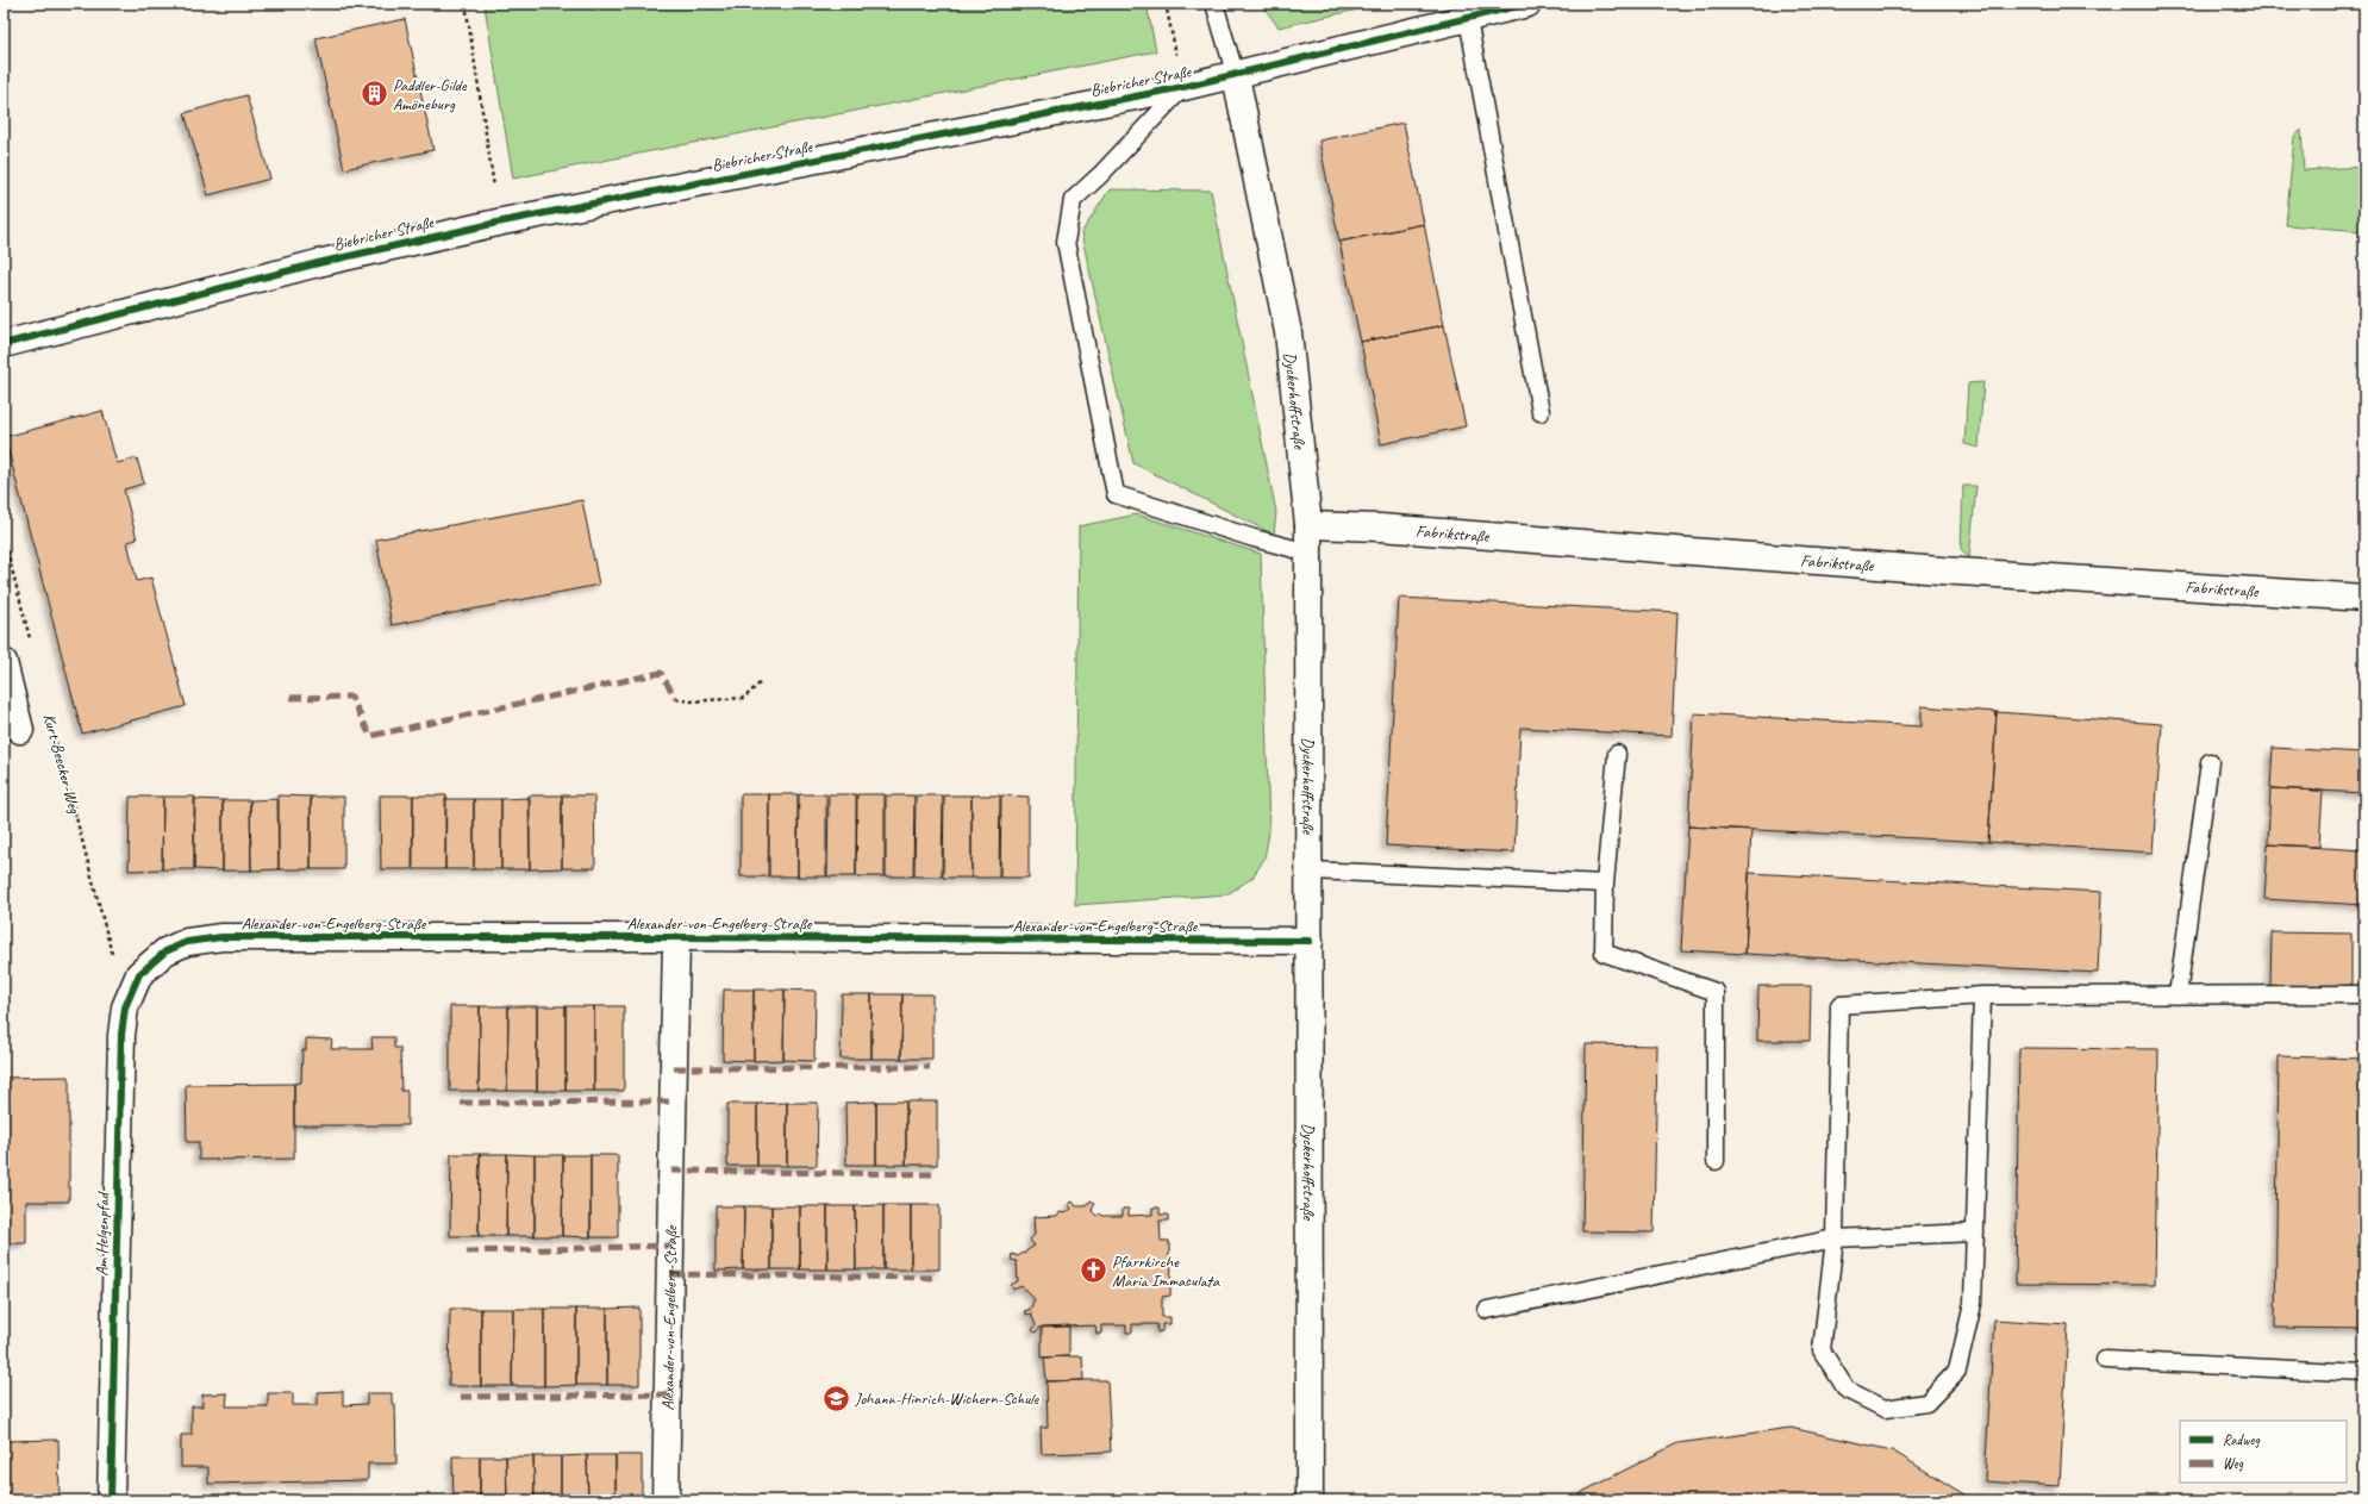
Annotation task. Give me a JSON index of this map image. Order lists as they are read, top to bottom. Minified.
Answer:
{"streets":{"street":["Biebricher Straße","Dyckerhoffstraße","Fabrikstraße","Kurt-Beecker-Weg","Alexander-von-Engelberg-Straße","Am Helgenpfad"]},"crossings":[["Biebricher Straße","Dyckerhoffstraße"],["Dyckerhoffstraße","Fabrikstraße"],["Dyckerhoffstraße","Alexander-von-Engelberg-Straße"],["Kurt-Beecker-Weg","Alexander-von-Engelberg-Straße"],["Kurt-Beecker-Weg","Am Helgenpfad"],["Alexander-von-Engelberg-Straße","Am Helgenpfad"]],"places":{"building":["Paddler-Gilde Amöneburg"],"church":["Pfarrkirche Maria Immaculata"],"school or university":["Johann-Hinrich-Wichern-Schule"]},"legend":["Radweg","Weg"]}
